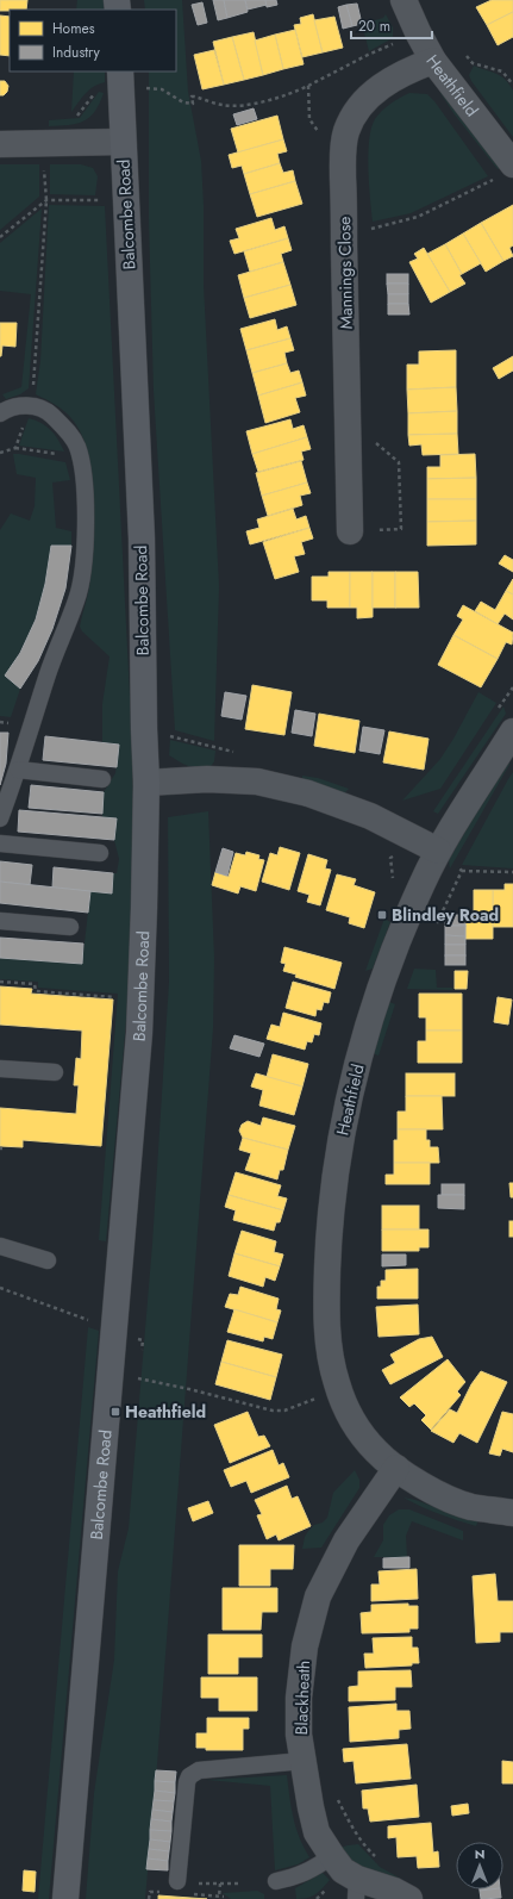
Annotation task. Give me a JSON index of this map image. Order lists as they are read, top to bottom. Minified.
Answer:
{"streets":{"main road":["Balcombe Road"],"street":["Heathfield","Mannings Close","Blackheath"]},"crossings":[["Heathfield","Mannings Close"],["Heathfield","Blackheath"]],"places":{"transit":["Blindley Road","Heathfield"]},"legend":["Homes","Industry"],"scale_bar":"20 m","north":"top"}
